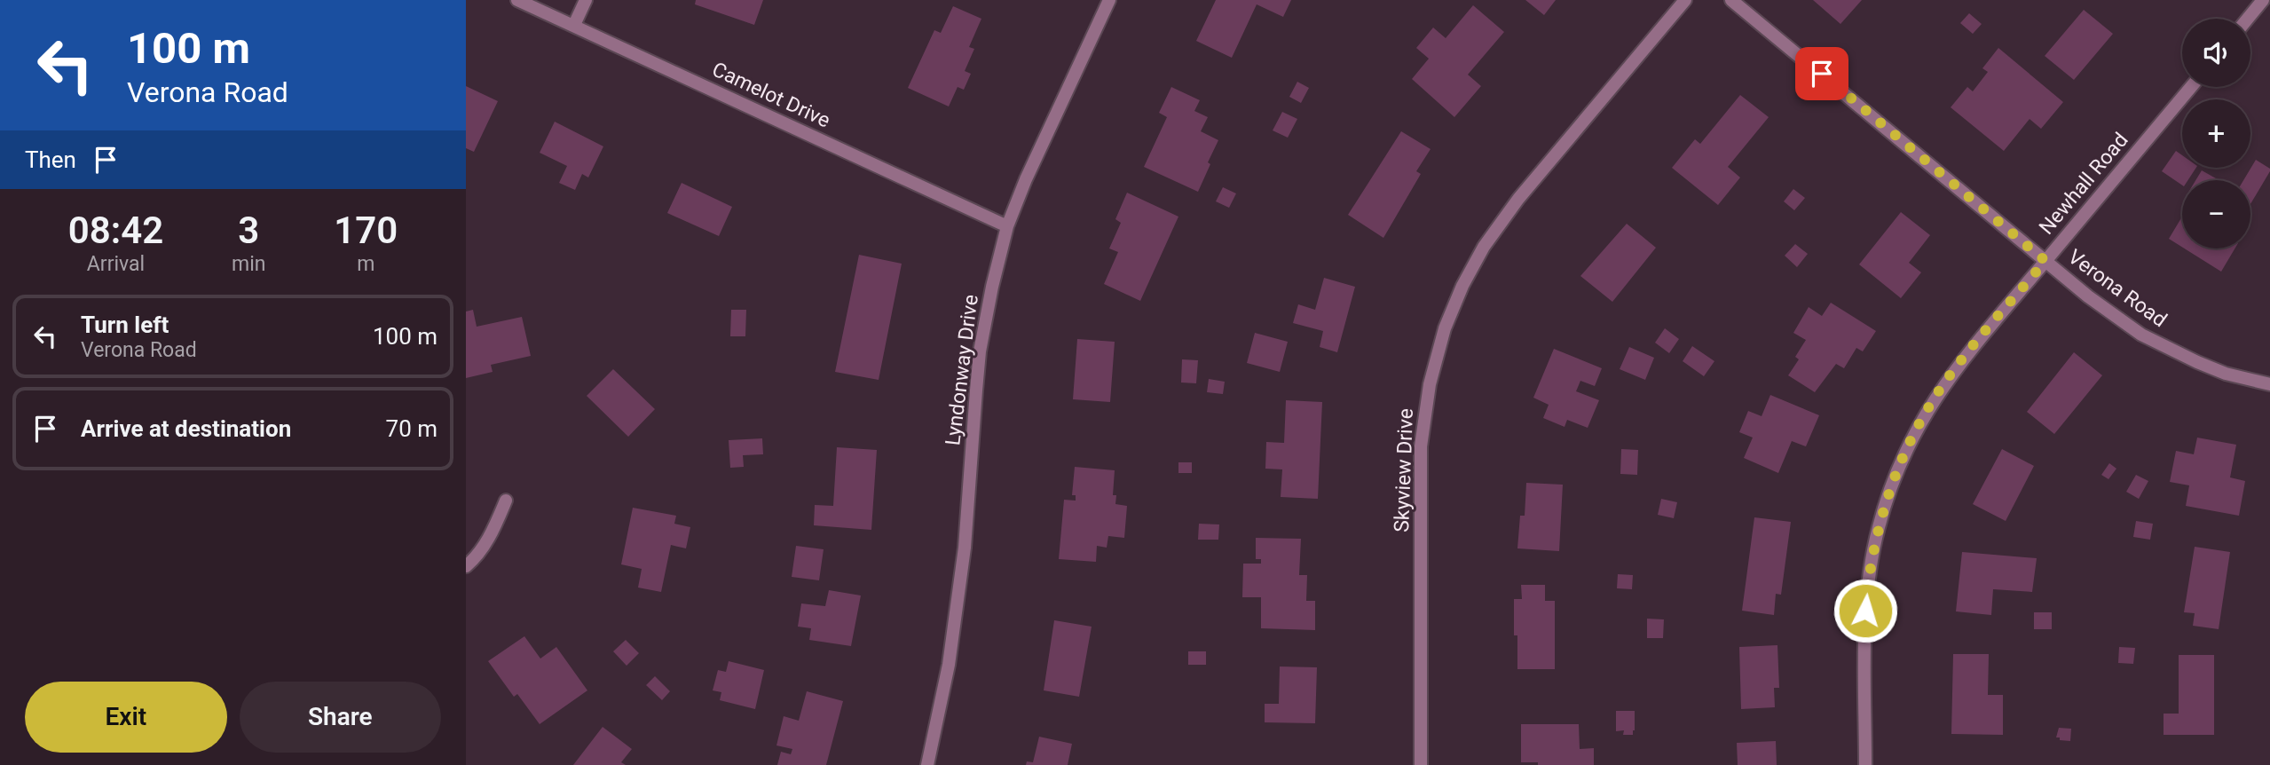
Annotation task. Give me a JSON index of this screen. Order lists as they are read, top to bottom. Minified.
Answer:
{"streets":{"street":["Camelot Drive","Newhall Road","Verona Road","Lyndonway Drive","Skyview Drive"]},"crossings":[["Camelot Drive","Lyndonway Drive"],["Newhall Road","Verona Road"]],"page":{"turn":["100 m","Verona Road"],"map_buttons":["+","−"],"then":"Then","eta":["08:42","Arrival","3","min","170","m"],"list":[{"name":"Turn left","note":"Verona Road","value":"100 m"},{"name":"Arrive at destination","value":"70 m"}],"buttons":["Exit","Share"]}}
